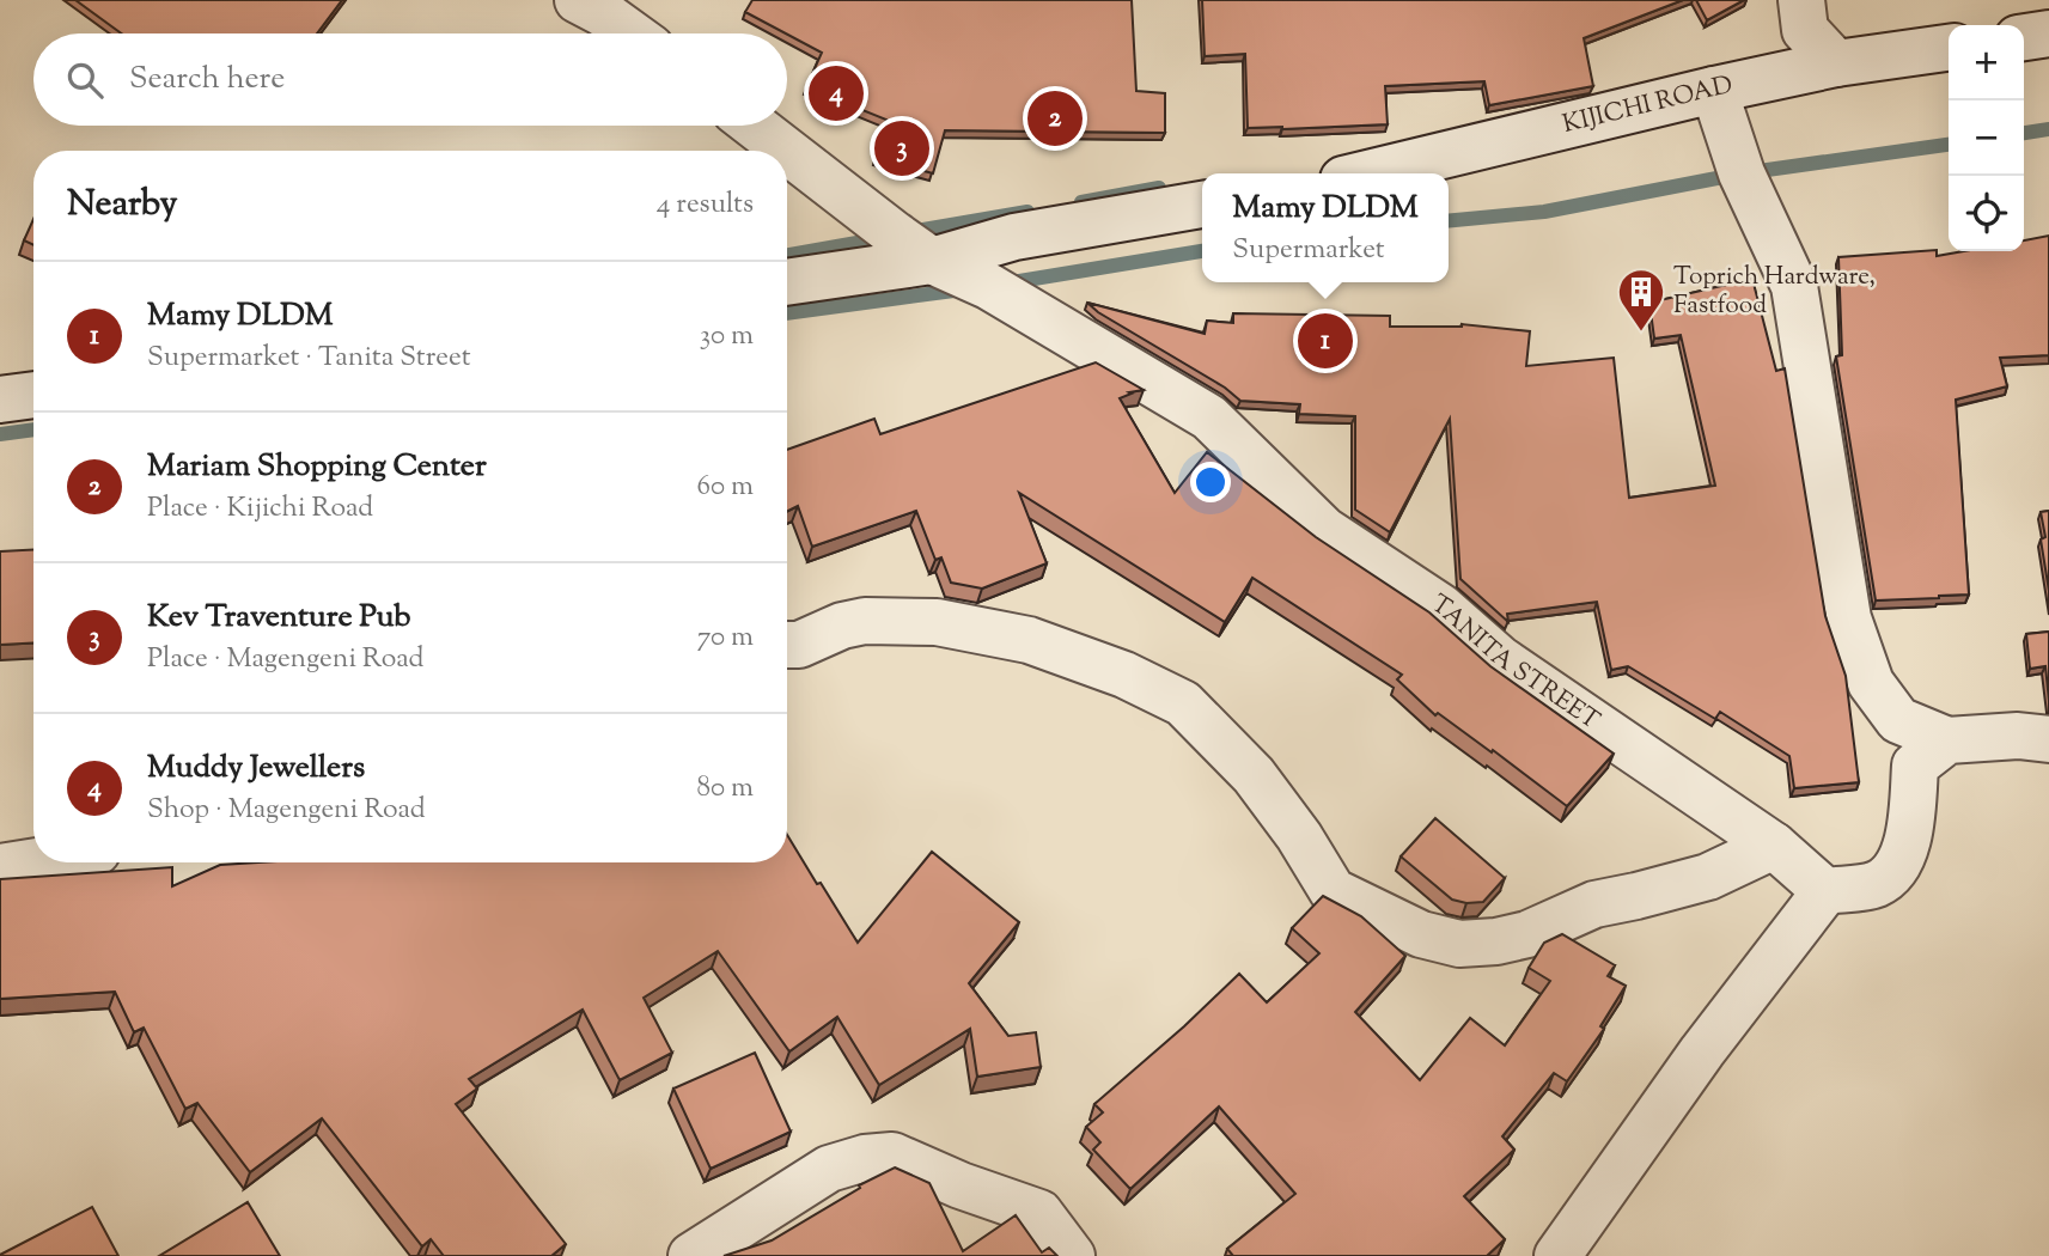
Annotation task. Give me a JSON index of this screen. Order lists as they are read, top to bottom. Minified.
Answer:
{"streets":{"street":["KIJICHI ROAD","TANITA STREET"]},"places":{"building":["Toprich Hardware, Fastfood"]},"page":{"map_buttons":["+","−"],"search":"Search here","pins":["4","2","3","1"],"heading":["Nearby","4 results"],"popup":["Mamy DLDM","Supermarket"],"list":[{"mark":"1","name":"Mamy DLDM","note":"Supermarket · Tanita Street","value":"30 m"},{"mark":"2","name":"Mariam Shopping Center","note":"Place · Kijichi Road","value":"60 m"},{"mark":"3","name":"Kev Traventure Pub","note":"Place · Magengeni Road","value":"70 m"},{"mark":"4","name":"Muddy Jewellers","note":"Shop · Magengeni Road","value":"80 m"}]}}
